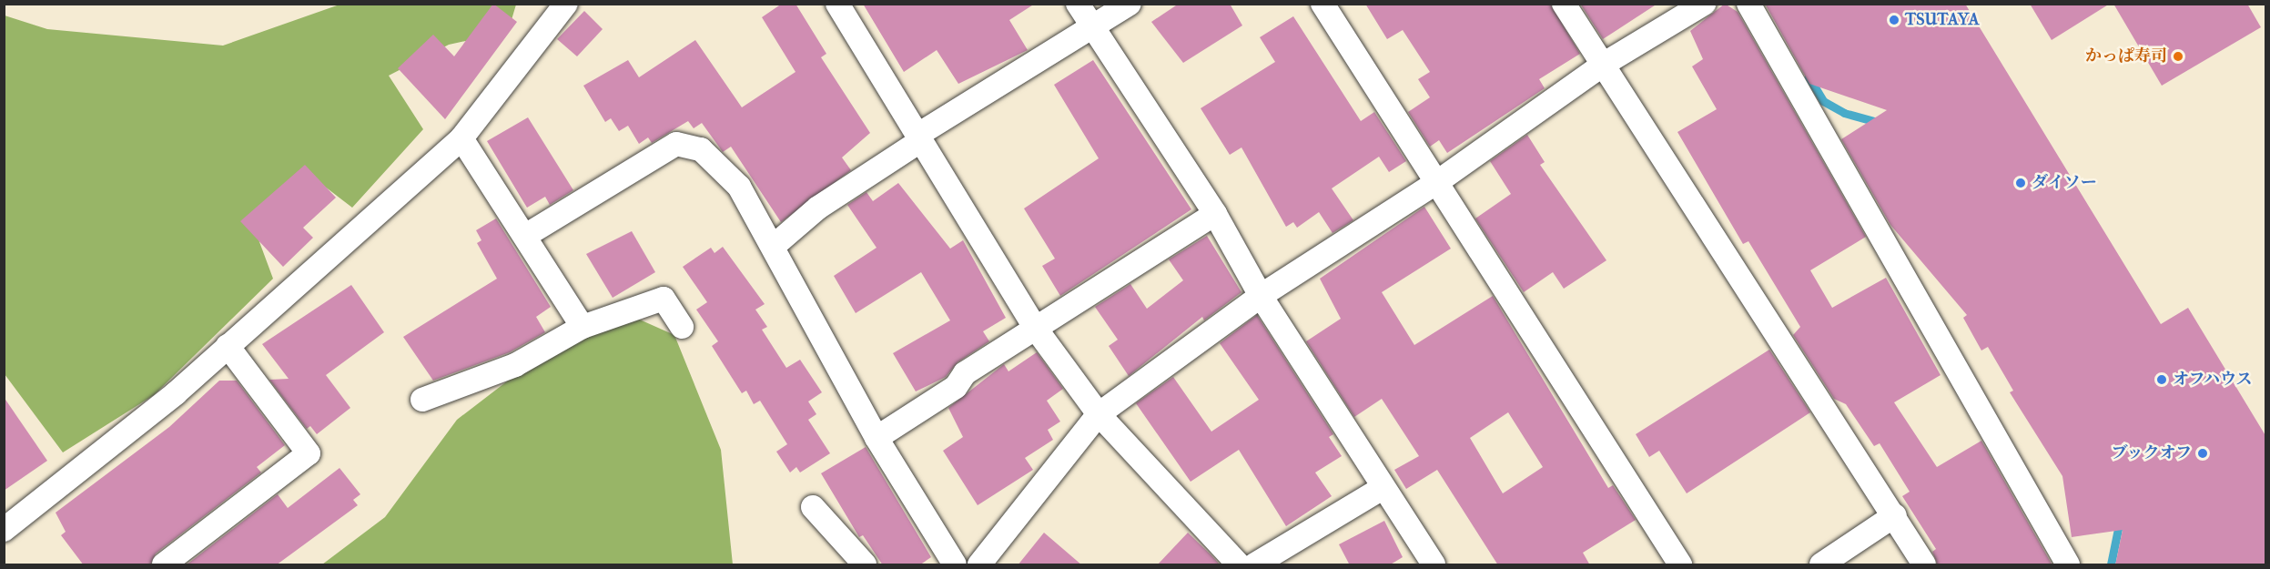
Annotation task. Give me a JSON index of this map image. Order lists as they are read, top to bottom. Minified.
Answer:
{"places":["TSUTAYA","かっぱ寿司","ダイソー","オフハウス","ブックオフ"]}
